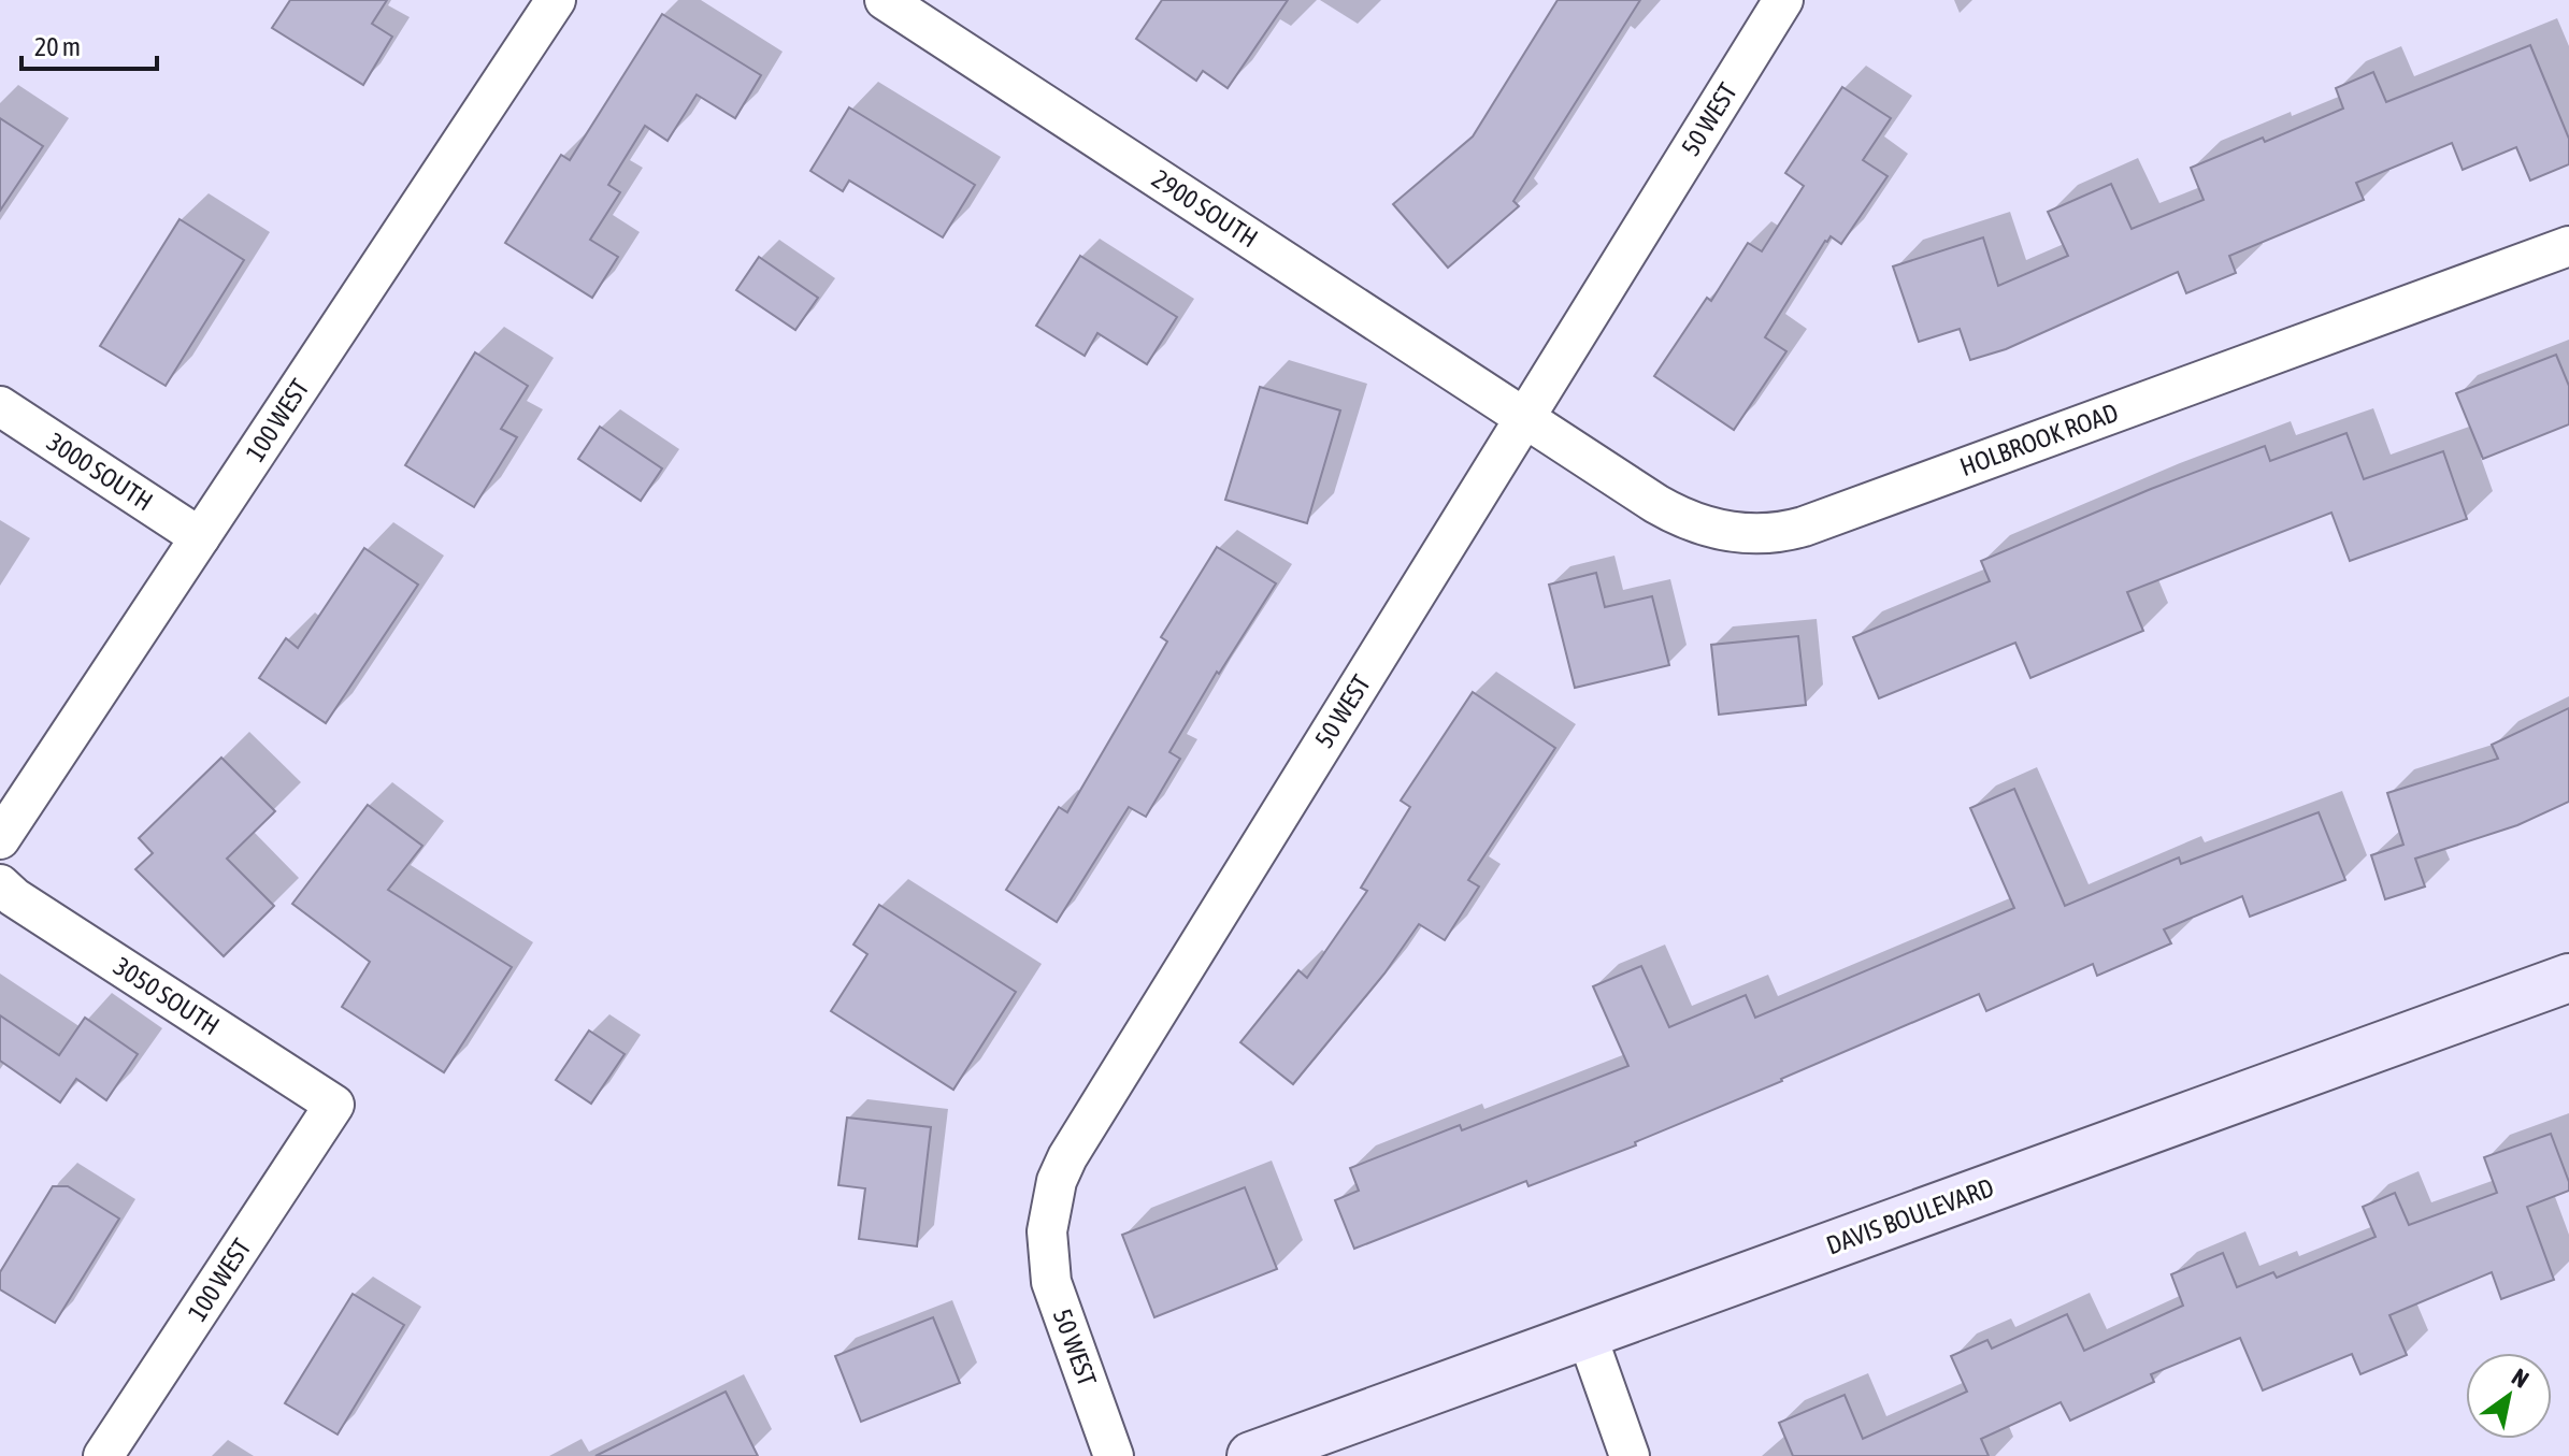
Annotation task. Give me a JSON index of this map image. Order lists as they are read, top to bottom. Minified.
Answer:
{"streets":{"street":["50 WEST","2900 SOUTH","100 WEST","HOLBROOK ROAD","3000 SOUTH","3050 SOUTH","DAVIS BOULEVARD"]},"crossings":[["50 WEST","2900 SOUTH"],["50 WEST","HOLBROOK ROAD"],["2900 SOUTH","HOLBROOK ROAD"],["100 WEST","3000 SOUTH"],["100 WEST","3050 SOUTH"]],"scale_bar":"20 m","north":"top right"}
